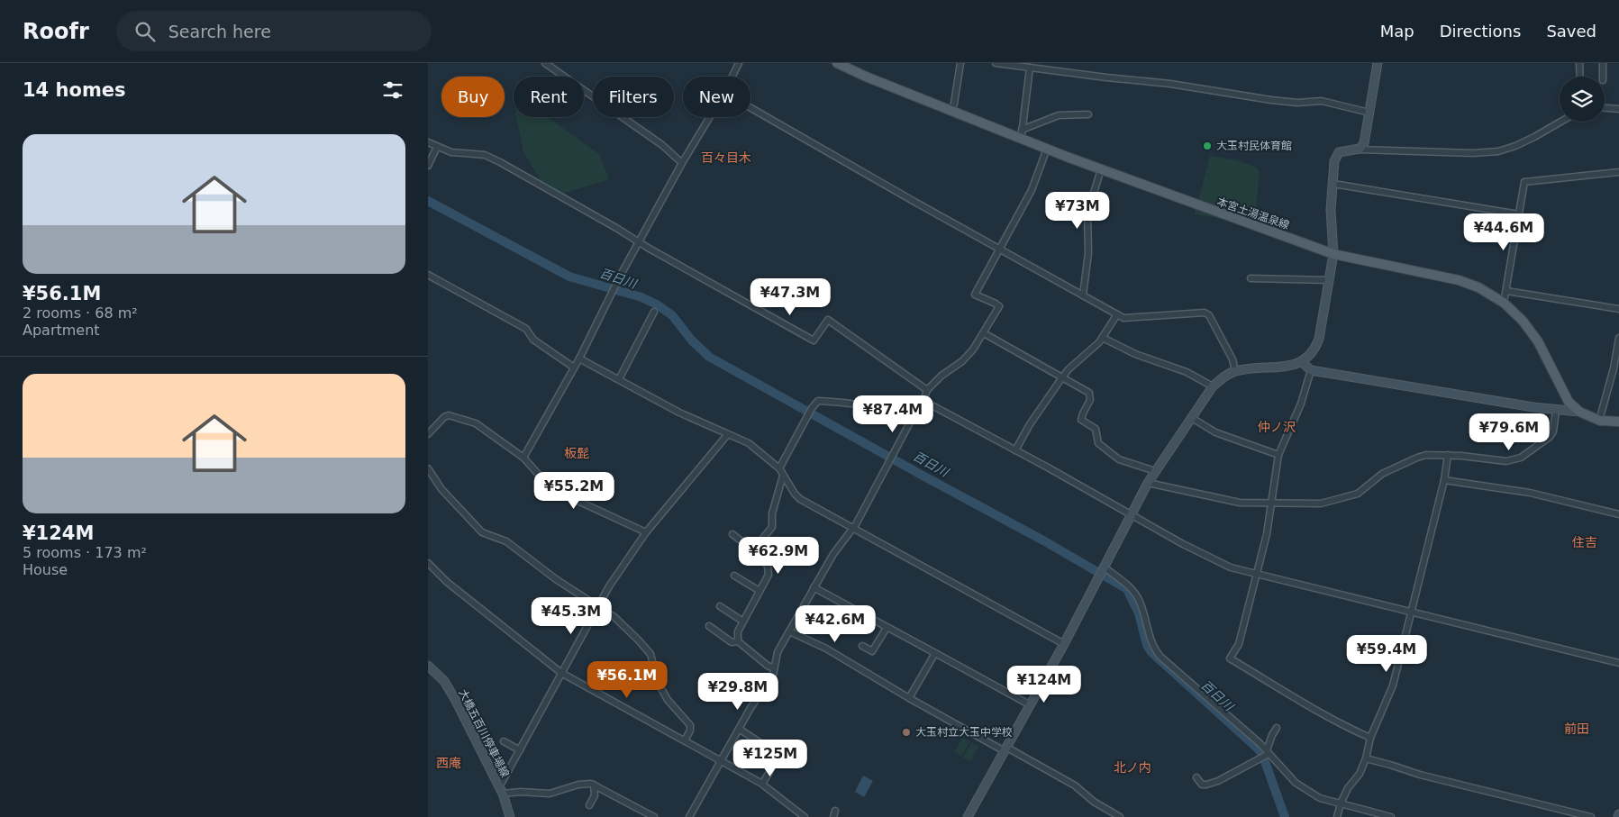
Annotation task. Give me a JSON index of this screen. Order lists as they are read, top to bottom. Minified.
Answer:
{"streets":{"main road":["本宮土湯温泉線"],"street":["大橋五百川停車場線"]},"districts":["百々目木","仲ノ沢","板髭","住吉","前田","西庵","北ノ内"],"water":["百日川"],"places":["大玉村民体育館","大玉村立大玉中学校"],"page":{"header":"Roofr","search":"Search here","nav":["Map","Directions","Saved"],"heading":"14 homes","chip":["Buy","Rent","Filters","New"],"list":[{"name":"¥56.1M","note":"2 rooms · 68 m² · Apartment"},{"name":"¥124M","note":"5 rooms · 173 m² · House"}],"price":["¥73M","¥44.6M","¥47.3M","¥87.4M","¥79.6M","¥55.2M","¥62.9M","¥45.3M","¥42.6M","¥59.4M","¥56.1M","¥124M","¥29.8M","¥125M"]}}
